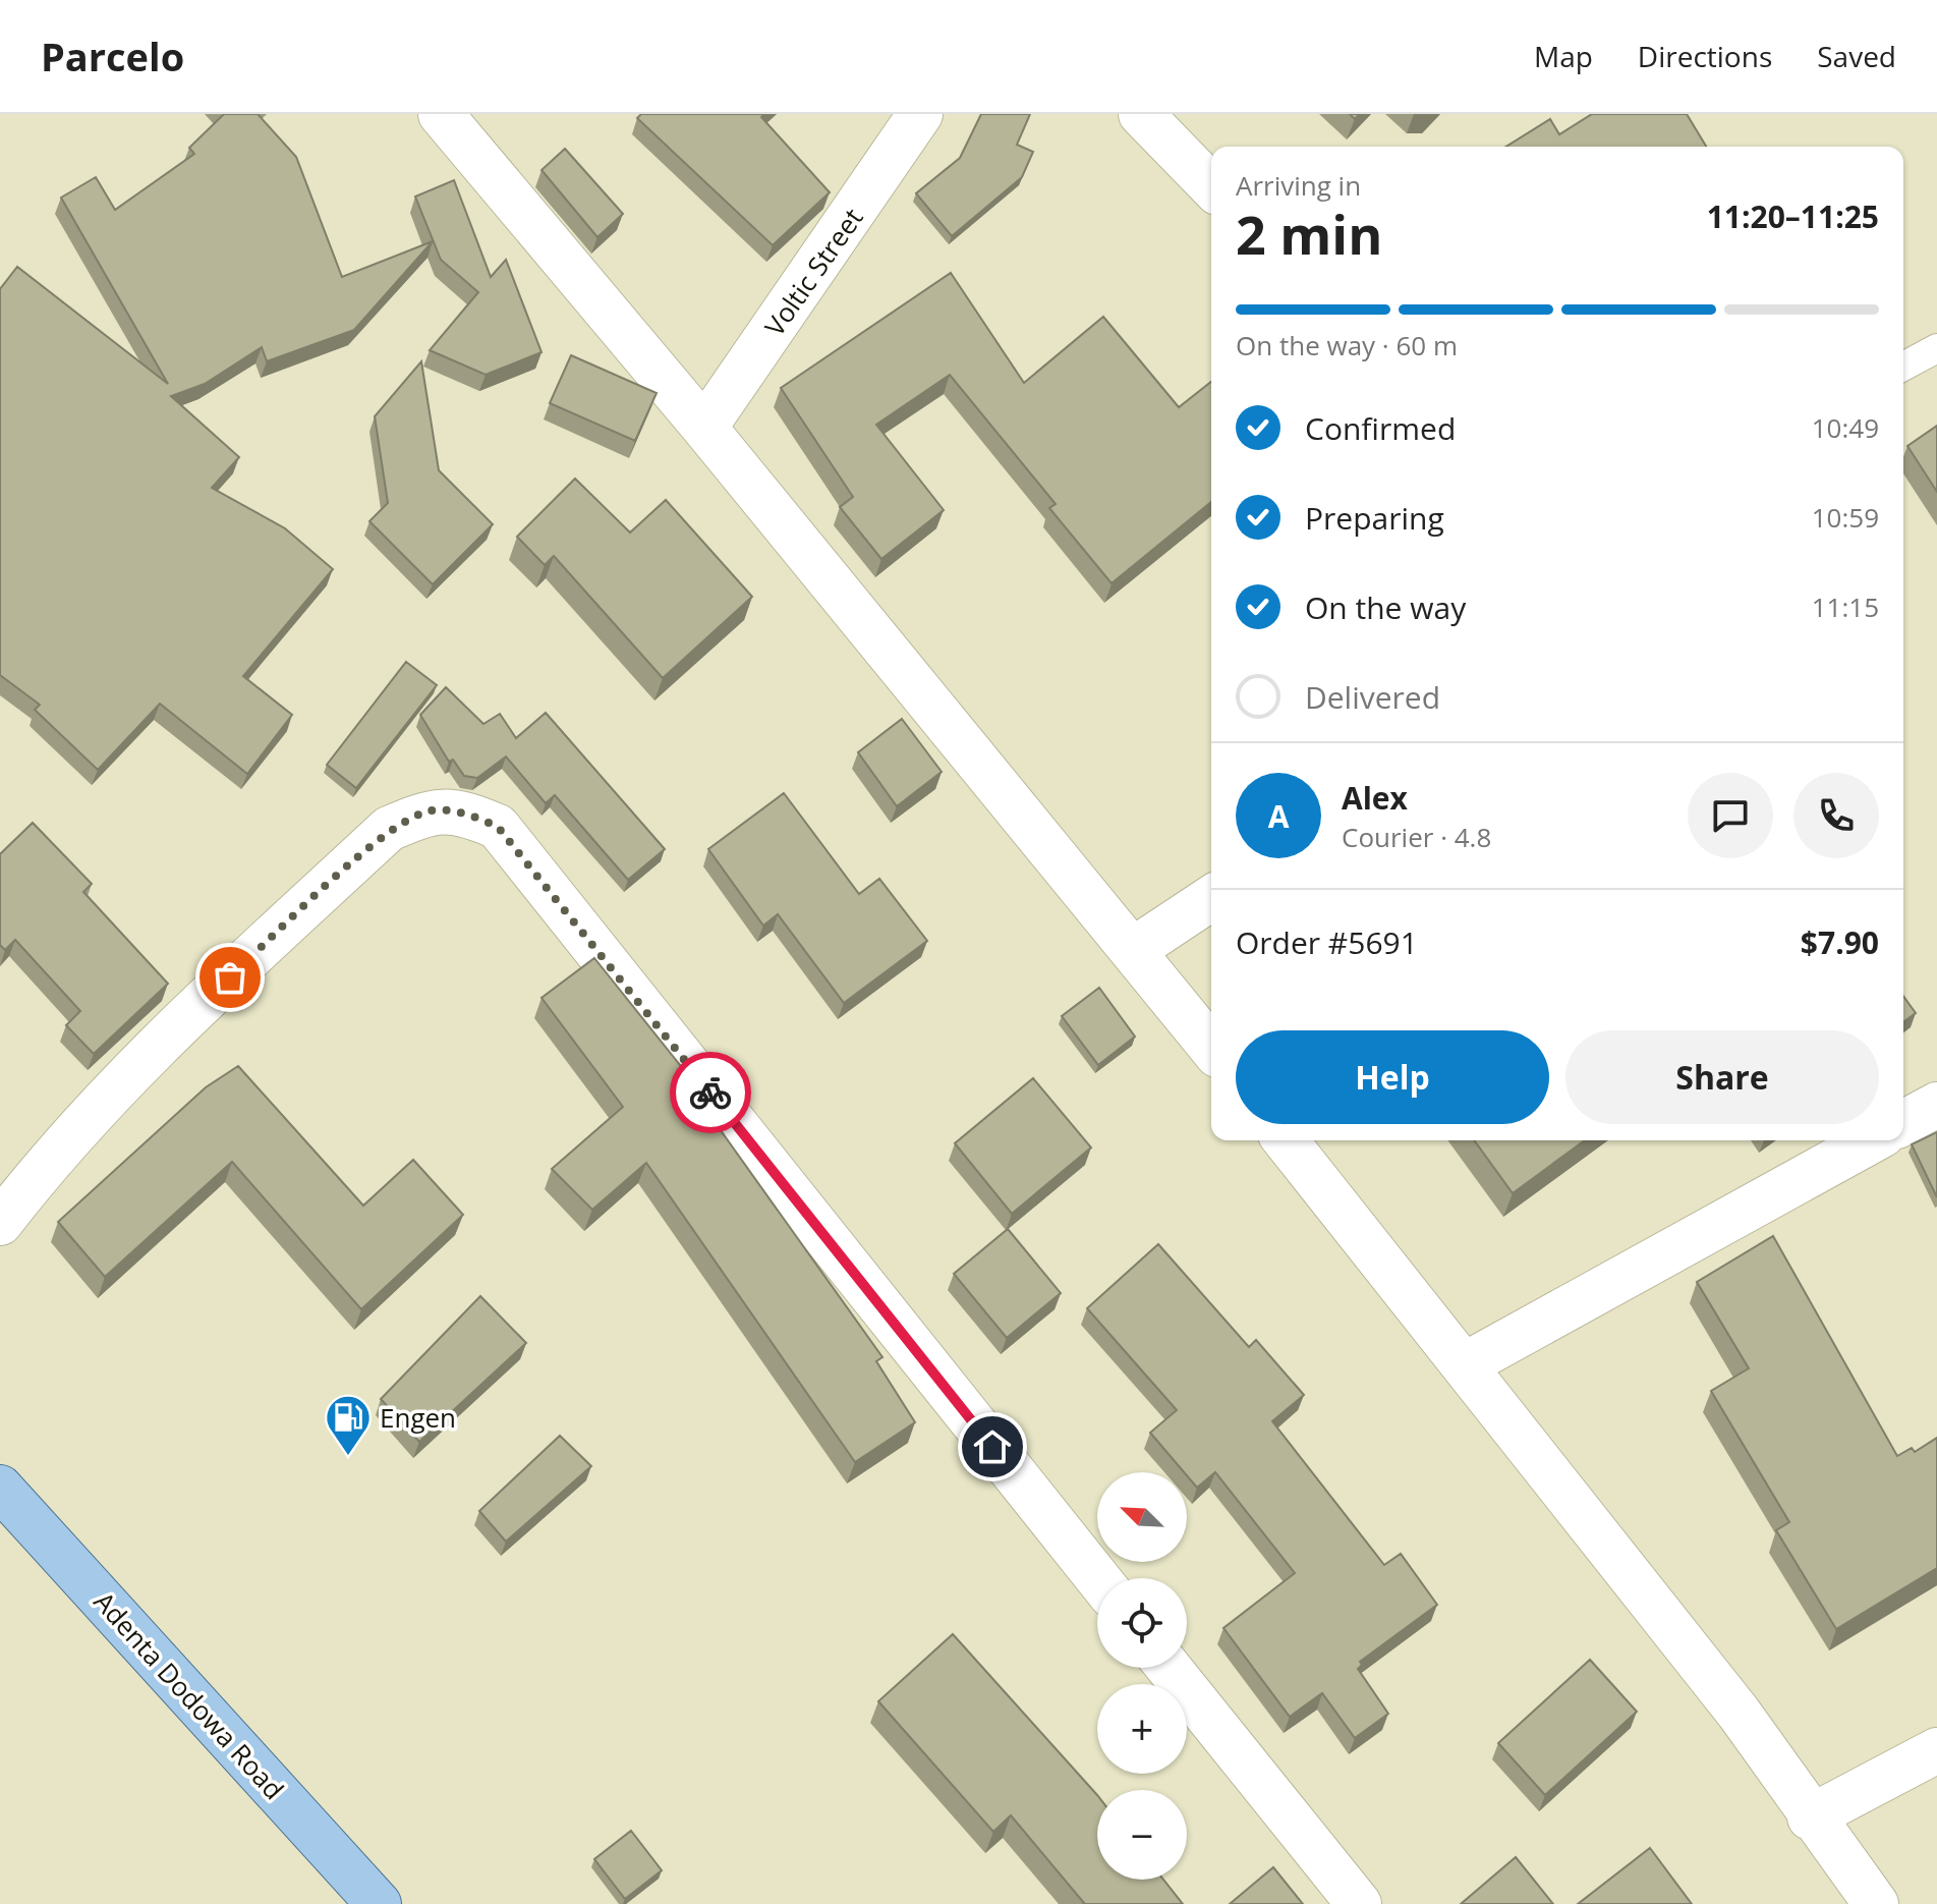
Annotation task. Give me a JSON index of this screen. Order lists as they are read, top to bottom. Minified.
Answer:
{"streets":{"main road":["Adenta Dodowa Road"],"street":["Voltic Street"]},"places":{"fuel station":["Engen"]},"north":"top left","page":{"header":"Parcelo","nav":["Map","Directions","Saved"],"heading":["2 min","Arriving in","11:20–11:25"],"panel":["Alex","Courier · 4.8","Order #5691","$7.90"],"bar":"On the way · 60 m","list":[["Confirmed","10:49"],["Preparing","10:59"],["On the way","11:15"],"Delivered"],"round":"A","buttons":["Help","Share"],"map_buttons":["+","−"]}}
